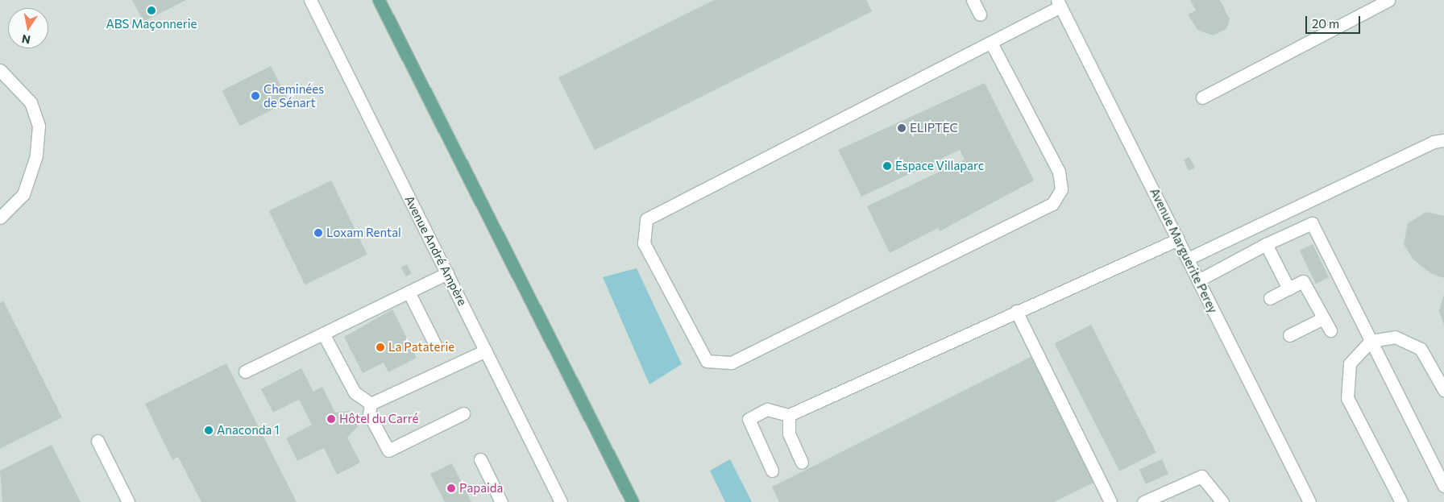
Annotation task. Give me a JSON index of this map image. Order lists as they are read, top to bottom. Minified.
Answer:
{"streets":{"street":["Avenue André Ampère","Avenue Marguerite Perey"]},"places":["ABS Maçonnerie","Cheminées de Sénart","ELIPTEC","Espace Villaparc","Loxam Rental","La Pataterie","Hôtel du Carré","Anaconda 1","Papaida"],"scale_bar":"20 m","north":"bottom"}
